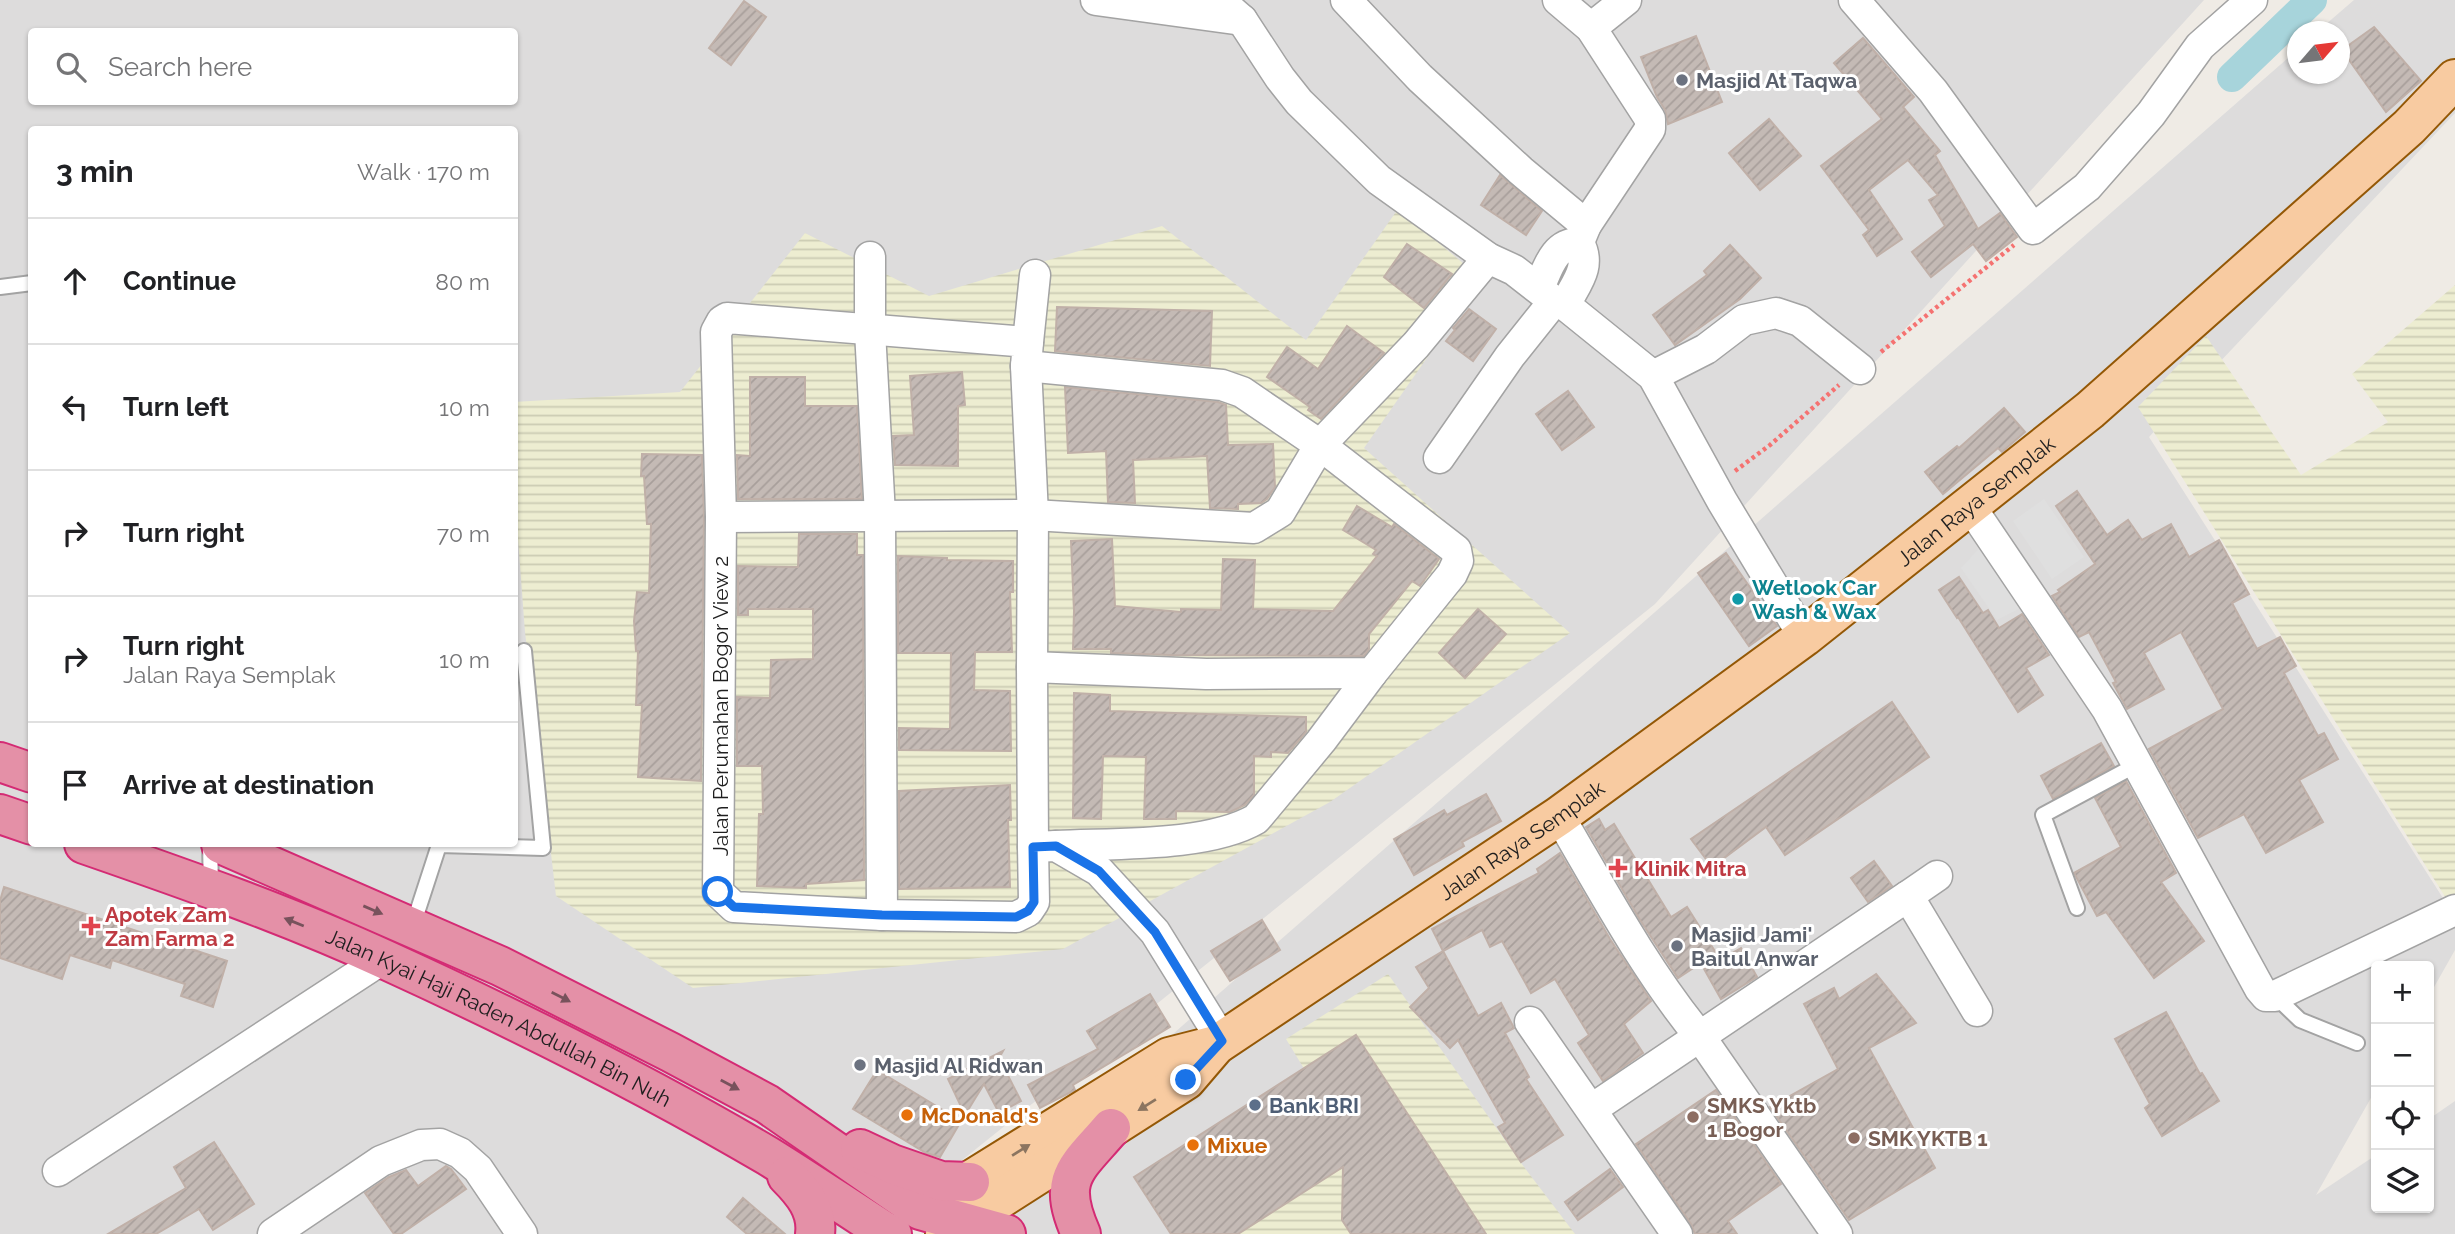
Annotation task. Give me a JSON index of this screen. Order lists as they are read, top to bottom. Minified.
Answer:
{"streets":{"highway":["Jalan Kyai Haji Raden Abdullah Bin Nuh"],"main road":["Jalan Raya Semplak"],"street":["Jalan Perumahan Bogor View 2"]},"crossings":[["Jalan Raya Semplak","Jalan Kyai Haji Raden Abdullah Bin Nuh"]],"places":{"other":["Masjid At Taqwa","Wetlook Car Wash & Wax","Masjid Jami' Baitul Anwar","Masjid Al Ridwan","Bank BRI","McDonald's","SMKS Yktb 1 Bogor","SMK YKTB 1","Mixue"],"health":["Klinik Mitra","Apotek Zam Zam Farma 2"]},"north":"top right","page":{"search":"Search here","heading":["3 min","Walk · 170 m"],"list":[["Continue","80 m"],["Turn left","10 m"],["Turn right","70 m"],["Turn right","Jalan Raya Semplak","10 m"],"Arrive at destination"],"map_buttons":["+","−"]}}
